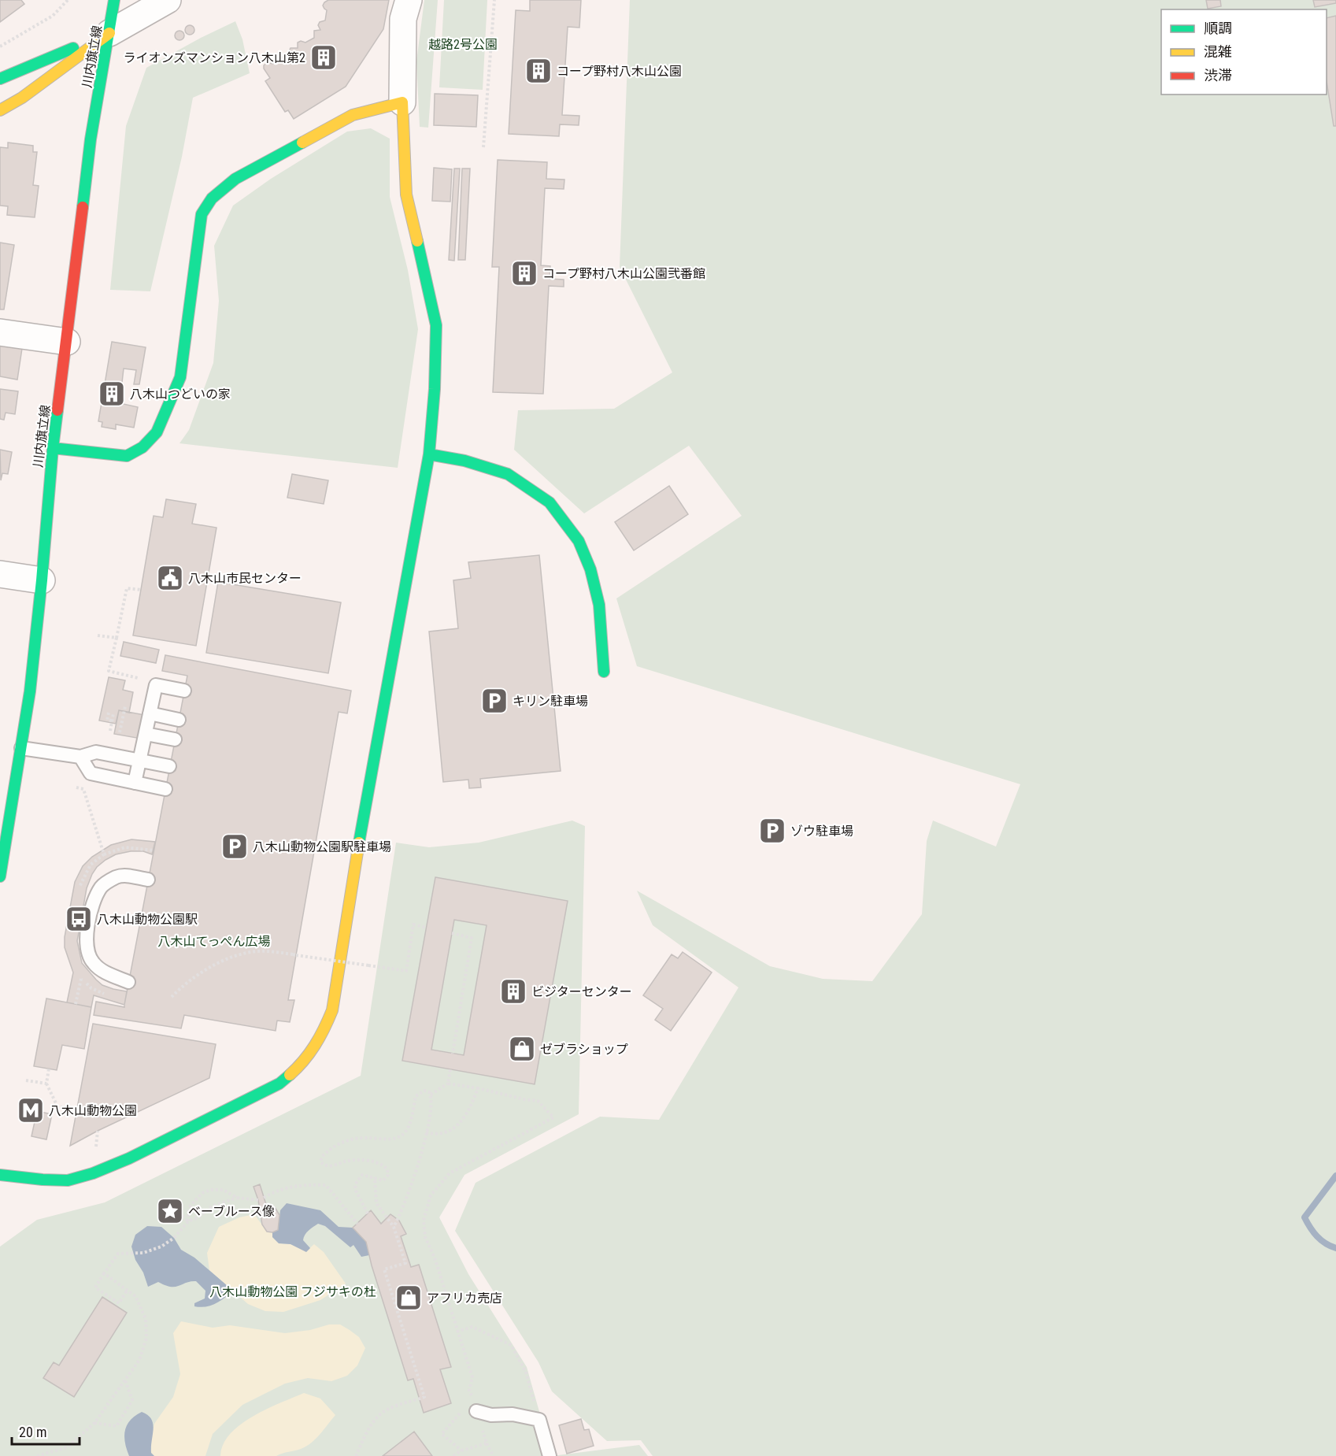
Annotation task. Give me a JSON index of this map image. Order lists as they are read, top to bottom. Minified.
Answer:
{"streets":{"street":["川内旗立線"]},"parks":["越路2号公園","八木山てっぺん広場","八木山動物公園 フジサキの杜"],"places":{"building":["ライオンズマンション八木山第2","コープ野村八木山公園","コープ野村八木山公園弐番館","八木山つどいの家","ビジターセンター"],"public building":["八木山市民センター"],"parking":["キリン駐車場","ゾウ駐車場","八木山動物公園駅駐車場"],"bus stop":["八木山動物公園駅"],"shop":["ゼブラショップ","アフリカ売店"],"metro station":["八木山動物公園"],"place":["ベーブルース像"]},"legend":["順調","混雑","渋滞"],"scale_bar":"20 m"}
